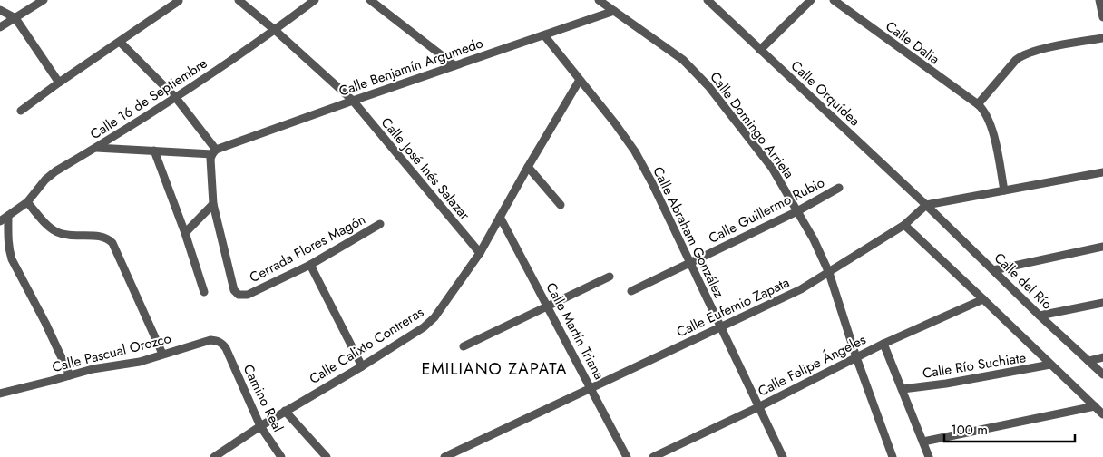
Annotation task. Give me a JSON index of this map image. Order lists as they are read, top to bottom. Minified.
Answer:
{"streets":{"street":["Calle Dalia","Calle Benjamín Argumedo","Calle Orquídea","Calle 16 de Septiembre","Calle Domingo Arrieta","Calle José Inés Salazar","Calle Guillermo Rubio","Calle Abraham González","Cerrada Flores Magón","Calle del Río","Calle Eufemio Zapata","Calle Martín Triana","Calle Calixto Contreras","Calle Pascual Orozco","Calle Felipe Ángeles","Calle Río Suchiate","Camino Real"]},"crossings":[["Calle Benjamín Argumedo","Calle Domingo Arrieta"],["Calle Benjamín Argumedo","Calle José Inés Salazar"],["Calle Benjamín Argumedo","Calle Abraham González"],["Calle Orquídea","Calle del Río"],["Calle Orquídea","Calle Eufemio Zapata"],["Calle 16 de Septiembre","Calle José Inés Salazar"],["Calle Domingo Arrieta","Calle Guillermo Rubio"],["Calle Domingo Arrieta","Calle Eufemio Zapata"],["Calle Domingo Arrieta","Calle Felipe Ángeles"],["Calle José Inés Salazar","Calle Calixto Contreras"],["Calle Guillermo Rubio","Calle Abraham González"],["Calle Abraham González","Calle Eufemio Zapata"],["Calle Abraham González","Calle Calixto Contreras"],["Calle Abraham González","Calle Felipe Ángeles"],["Calle del Río","Calle Eufemio Zapata"],["Calle Eufemio Zapata","Calle Martín Triana"],["Calle Martín Triana","Calle Calixto Contreras"],["Calle Calixto Contreras","Camino Real"],["Calle Pascual Orozco","Camino Real"]],"districts":["EMILIANO ZAPATA"],"scale_bar":"100 m"}
